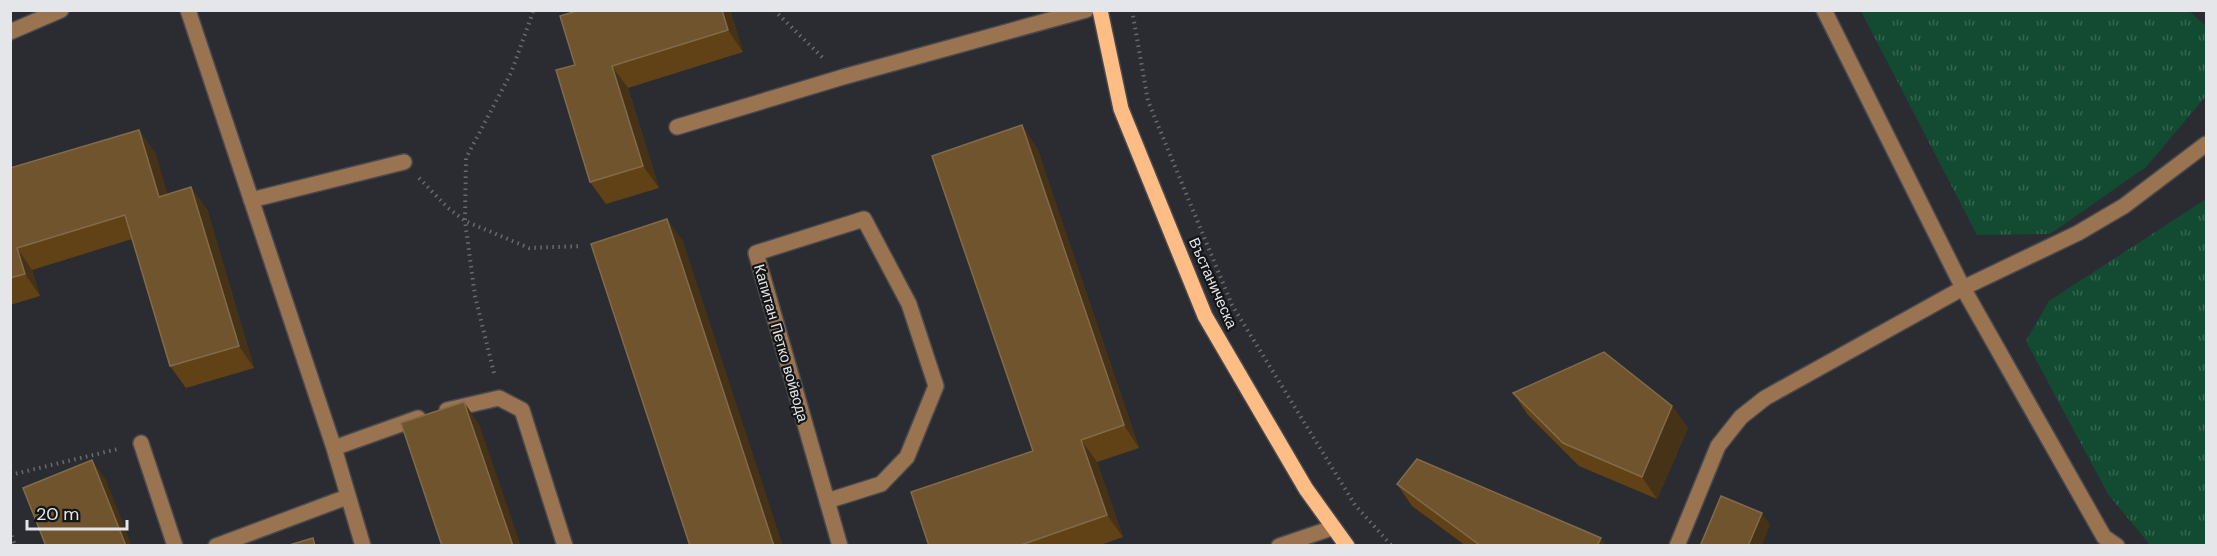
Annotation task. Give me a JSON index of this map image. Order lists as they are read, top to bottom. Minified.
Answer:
{"streets":{"main road":["Въстаническа"],"street":["Капитан Петко войвода"]},"scale_bar":"20 m"}
